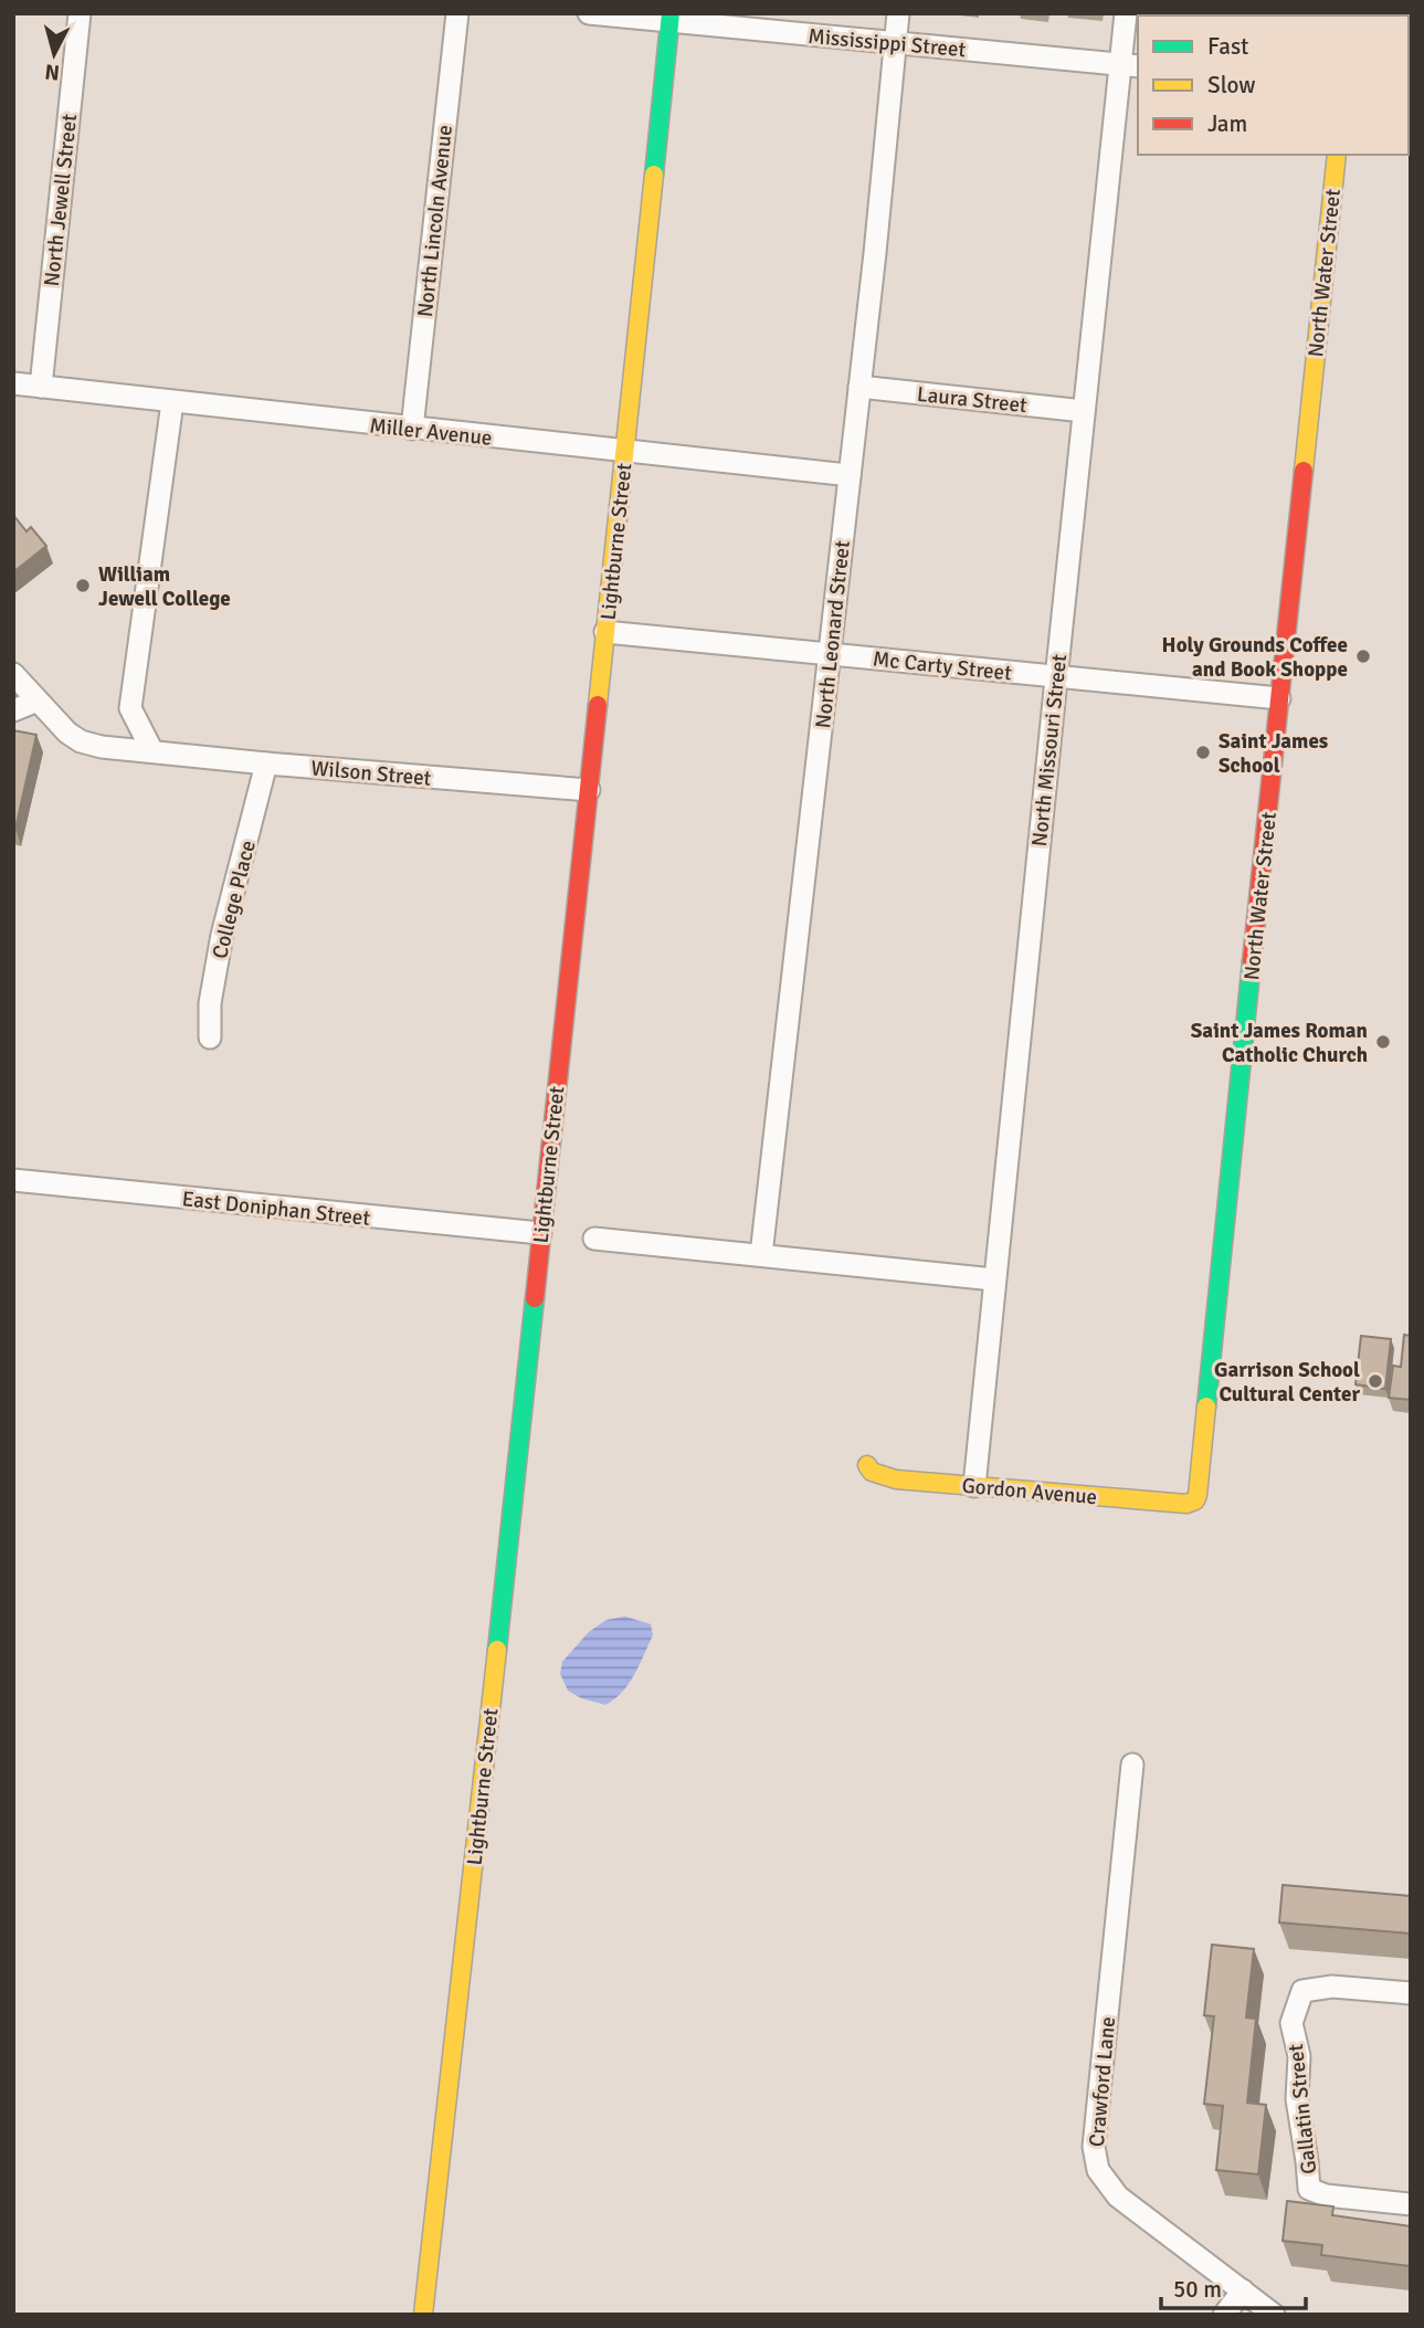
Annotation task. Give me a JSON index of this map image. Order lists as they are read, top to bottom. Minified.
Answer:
{"streets":{"main road":["North Water Street","Lightburne Street","Gordon Avenue"],"street":["Mississippi Street","North Jewell Street","North Lincoln Avenue","Laura Street","Miller Avenue","North Leonard Street","Mc Carty Street","North Missouri Street","Wilson Street","College Place","East Doniphan Street","Crawford Lane","Gallatin Street"]},"crossings":[["Mississippi Street","Lightburne Street"],["Mississippi Street","North Leonard Street"],["Mississippi Street","North Missouri Street"],["North Jewell Street","Miller Avenue"],["North Lincoln Avenue","Miller Avenue"],["North Water Street","Mc Carty Street"],["North Water Street","Gordon Avenue"],["Laura Street","North Leonard Street"],["Laura Street","North Missouri Street"],["Miller Avenue","Lightburne Street"],["Miller Avenue","North Leonard Street"],["Lightburne Street","Mc Carty Street"],["Lightburne Street","Wilson Street"],["Lightburne Street","East Doniphan Street"],["North Leonard Street","Mc Carty Street"],["Mc Carty Street","North Missouri Street"],["North Missouri Street","Gordon Avenue"],["Wilson Street","College Place"]],"places":["William Jewell College","Holy Grounds Coffee and Book Shoppe","Saint James School","Saint James Roman Catholic Church","Garrison School Cultural Center"],"legend":["Fast","Slow","Jam"],"scale_bar":"50 m","north":"bottom"}
